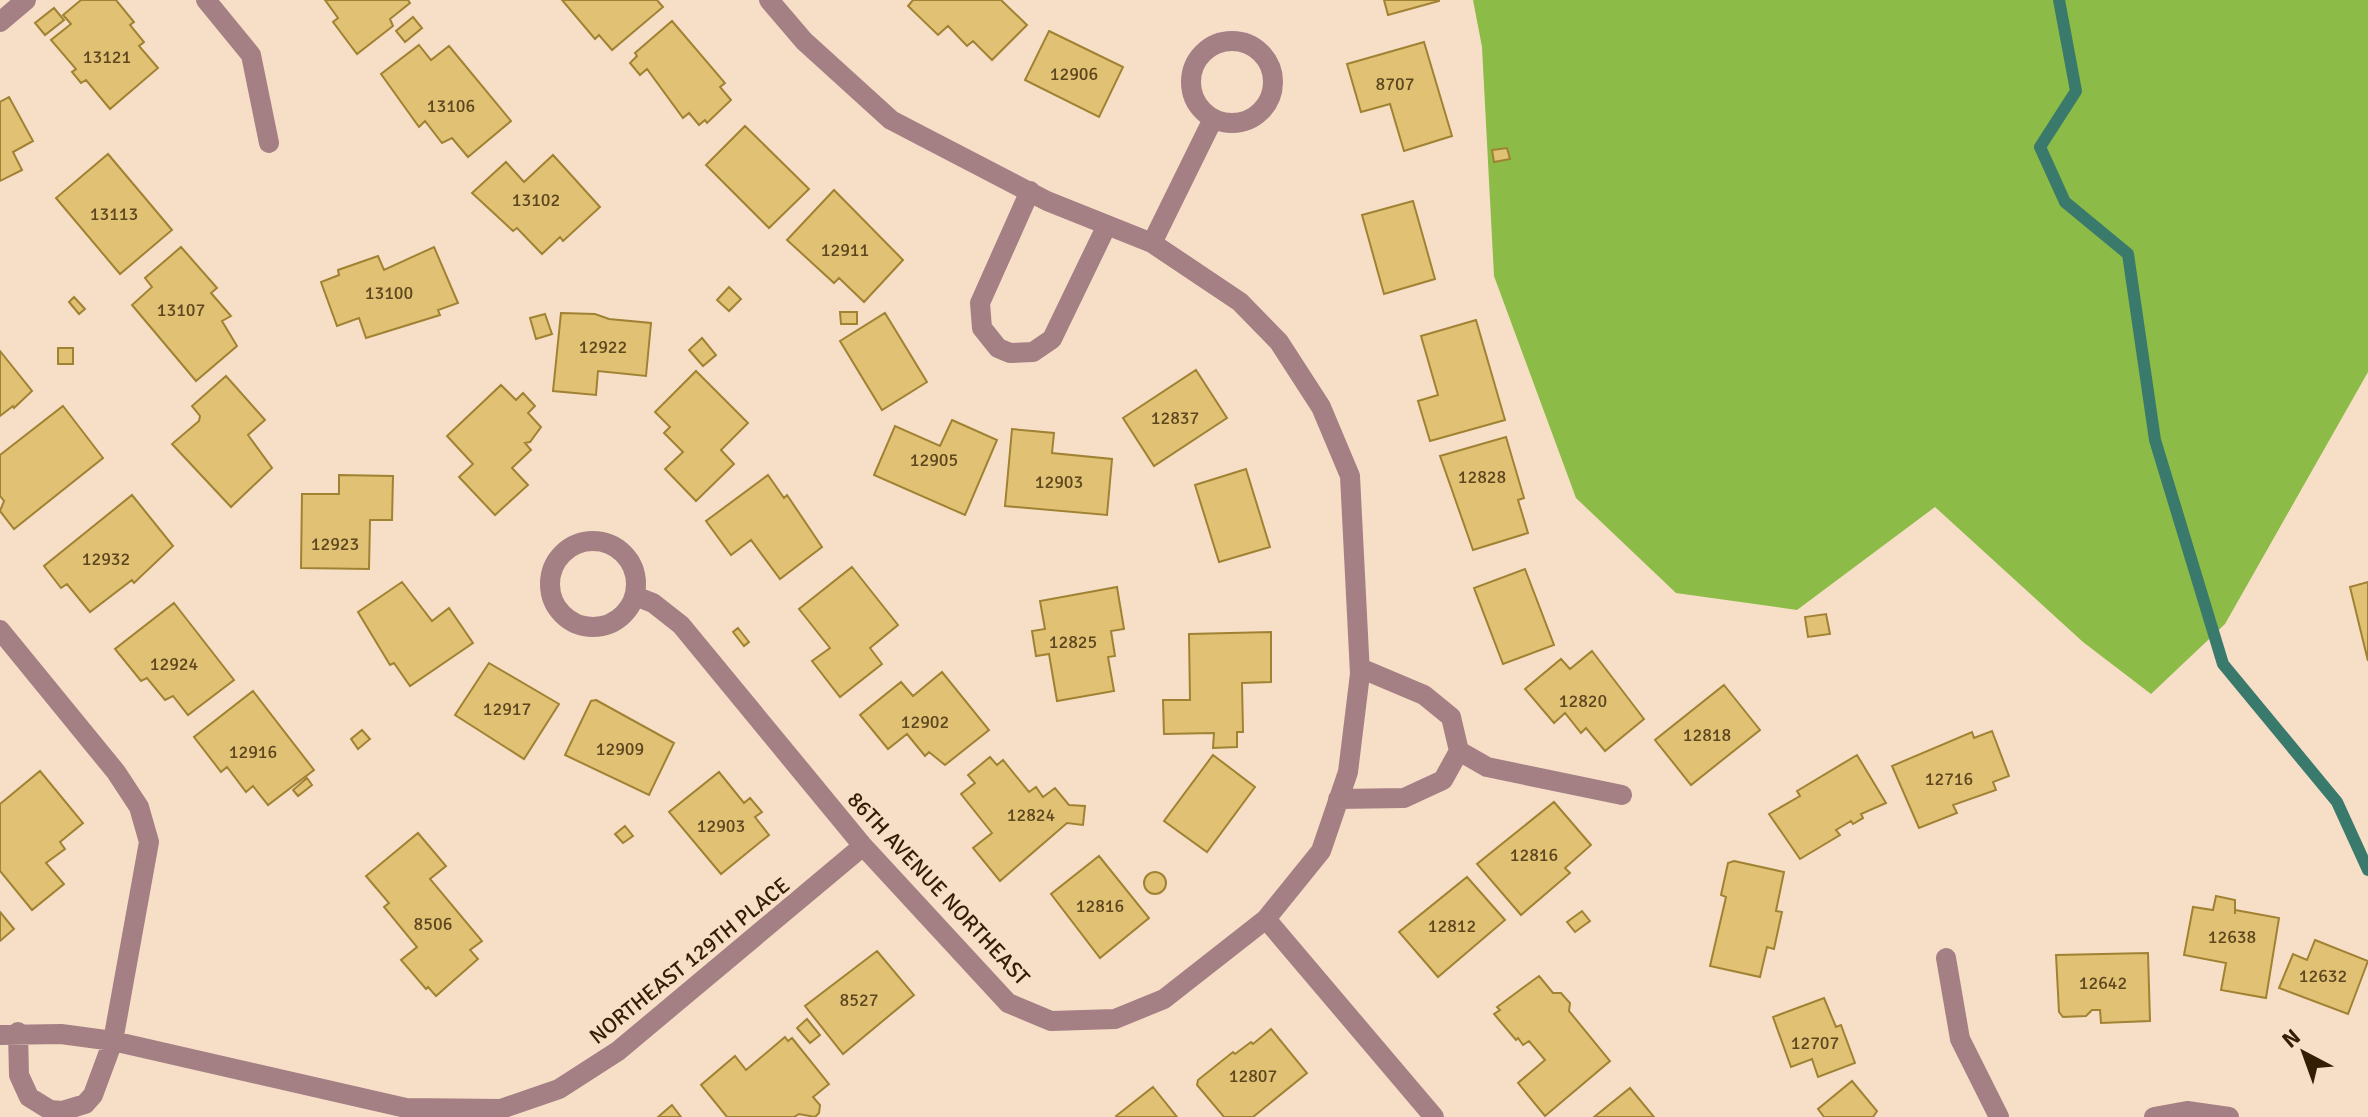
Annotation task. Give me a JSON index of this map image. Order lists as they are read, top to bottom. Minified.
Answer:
{"streets":{"street":["86TH AVENUE NORTHEAST","NORTHEAST 129TH PLACE"]},"crossings":[["86TH AVENUE NORTHEAST","NORTHEAST 129TH PLACE"]],"house_numbers":["13121","12906","8707","13106","13102","13113","12911","13100","13107","12922","12837","12905","12828","12903","12923","12932","12825","12924","12820","12917","12902","12818","12909","12916","12716","12824","12903","12816","12816","8506","12812","12638","12632","12642","8527","12707","12807"],"north":"top left"}
